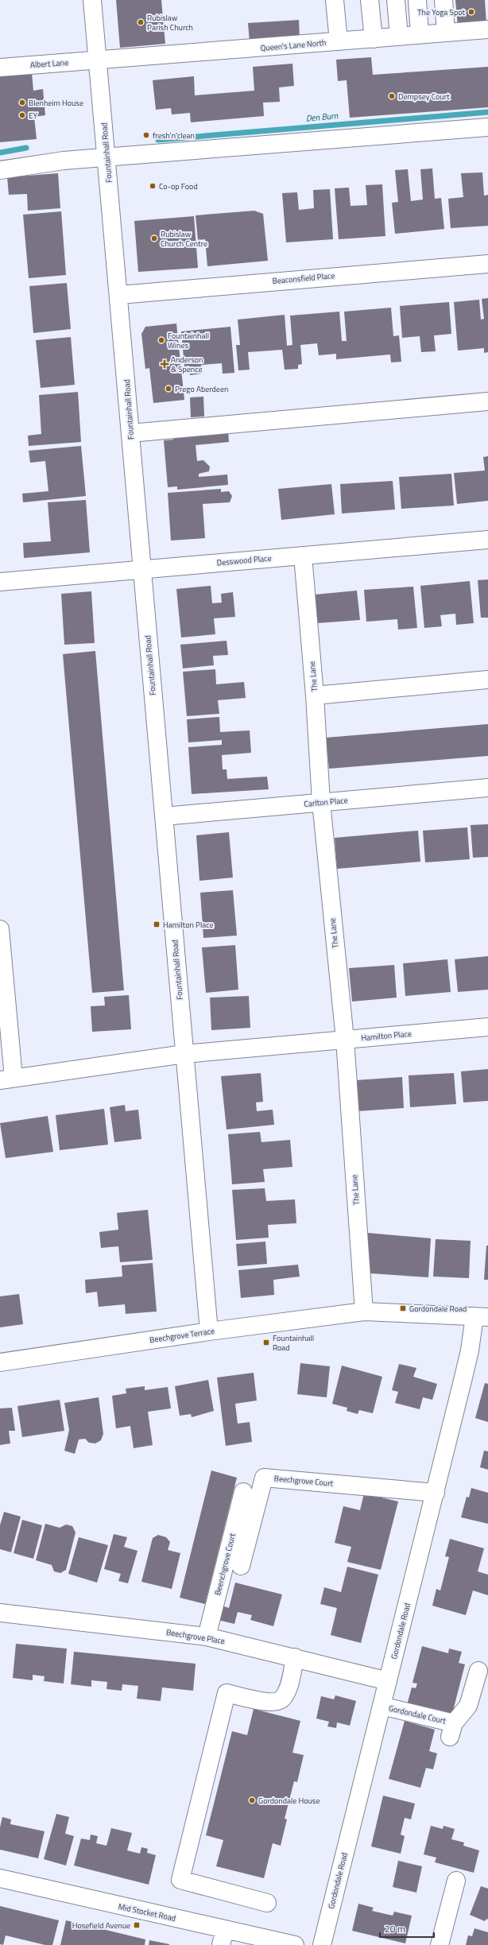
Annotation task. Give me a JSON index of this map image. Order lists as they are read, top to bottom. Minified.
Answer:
{"streets":{"street":["Queen's Lane North","Albert Lane","Fountainhall Road","Beaconsfield Place","Desswood Place","The Lane","Carlton Place","Hamilton Place","Beechgrove Terrace","Beechgrove Court","Beenchgrove Court","Gordondale Road","Beechgrove Place","Gordondale Court","Mid Stocket Road"]},"crossings":[["Queen's Lane North","Albert Lane"],["Queen's Lane North","Fountainhall Road"],["Albert Lane","Fountainhall Road"],["Fountainhall Road","Beaconsfield Place"],["Fountainhall Road","Desswood Place"],["Fountainhall Road","Carlton Place"],["Fountainhall Road","Hamilton Place"],["Fountainhall Road","Beechgrove Terrace"],["Desswood Place","The Lane"],["The Lane","Carlton Place"],["The Lane","Hamilton Place"],["The Lane","Beechgrove Terrace"],["Beechgrove Terrace","Gordondale Road"],["Beechgrove Court","Gordondale Road"],["Beenchgrove Court","Beechgrove Place"],["Gordondale Road","Beechgrove Place"],["Gordondale Road","Gordondale Court"]],"water":["Den Burn"],"places":{"other":["The Yoga Spot","Rubislaw Parish Church","Dempsey Court","Blenheim House","EY","fresh'n'clean","Co-op Food","Rubislaw Church Centre","Fountainhall Wines","Prego Aberdeen","Gordondale House"],"health":["Anderson & Spence"],"transit":["Hamilton Place","Gordondale Road","Fountainhall Road","Hosefield Avenue"]},"scale_bar":"20 m"}
